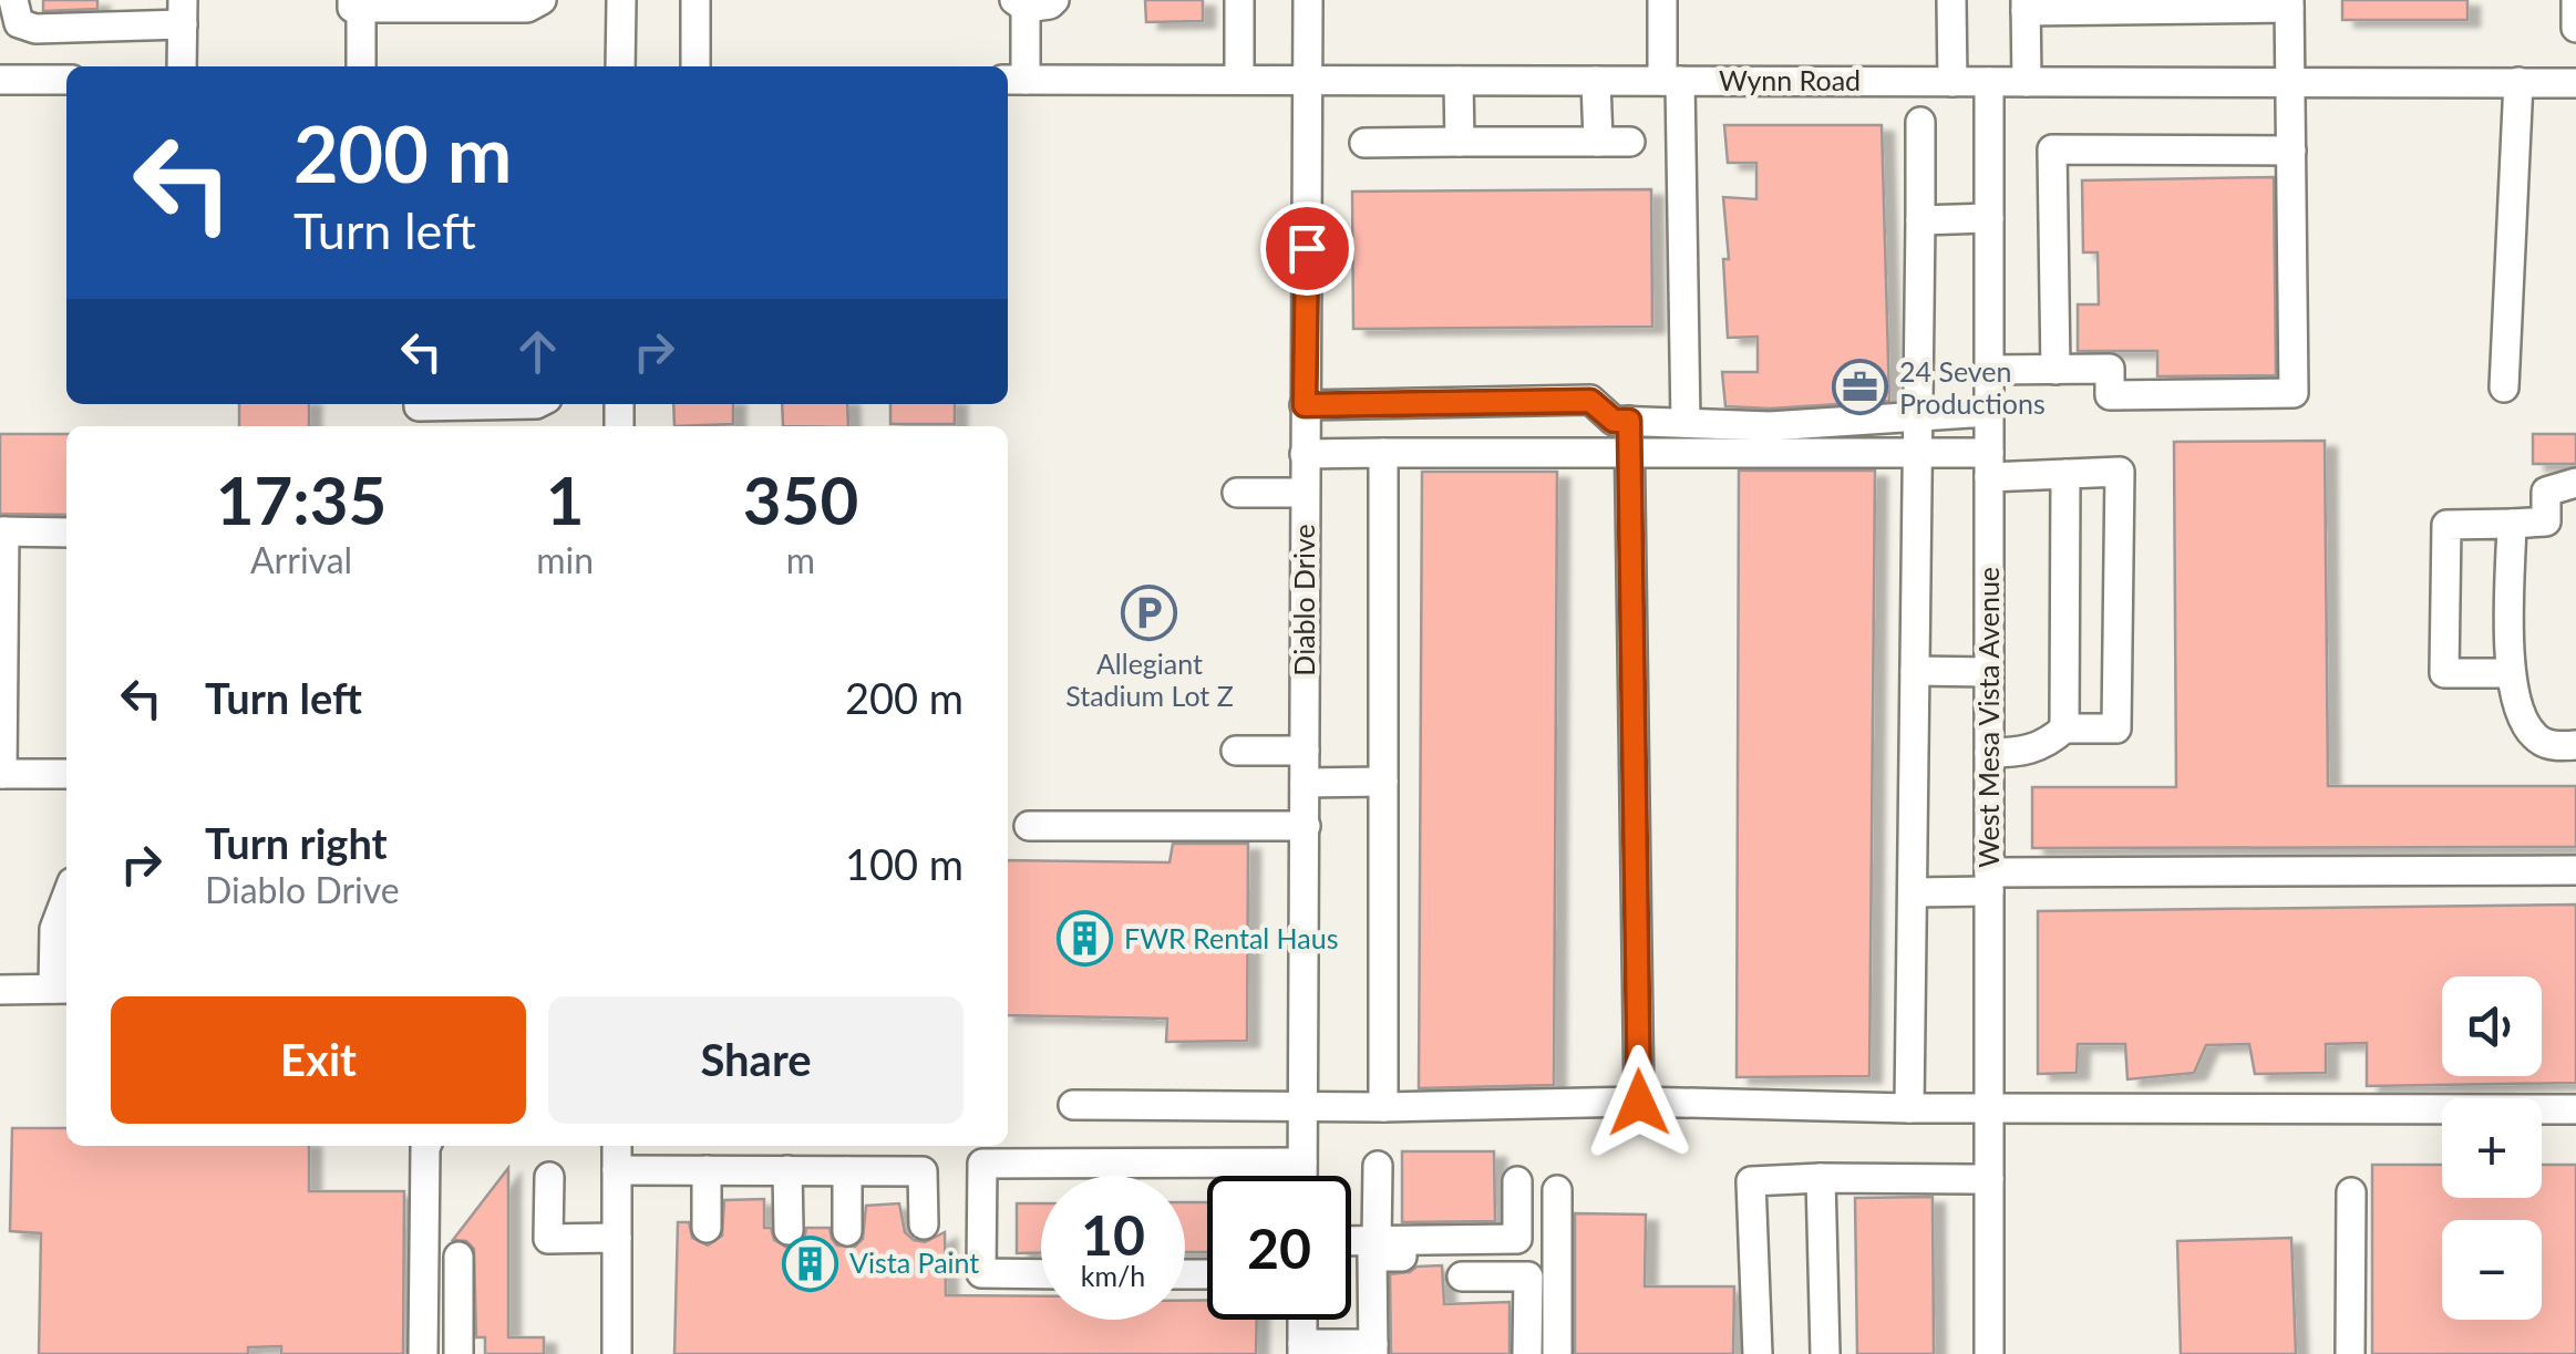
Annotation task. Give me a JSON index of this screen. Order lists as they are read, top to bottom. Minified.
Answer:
{"streets":{"street":["Wynn Road","Diablo Drive","West Mesa Vista Avenue"]},"crossings":[["Wynn Road","Diablo Drive"],["Wynn Road","West Mesa Vista Avenue"]],"places":{"office":["24 Seven Productions"],"parking":["Allegiant Stadium Lot Z"],"building":["FWR Rental Haus","Vista Paint"]},"page":{"turn":["200 m","Turn left"],"eta":["17:35","Arrival","1","min","350","m"],"list":[{"name":"Turn left","value":"200 m"},{"name":"Turn right","note":"Diablo Drive","value":"100 m"}],"buttons":["Exit","Share"],"map_buttons":["+","−"],"speed":"10 km/h","limit":"20"}}
